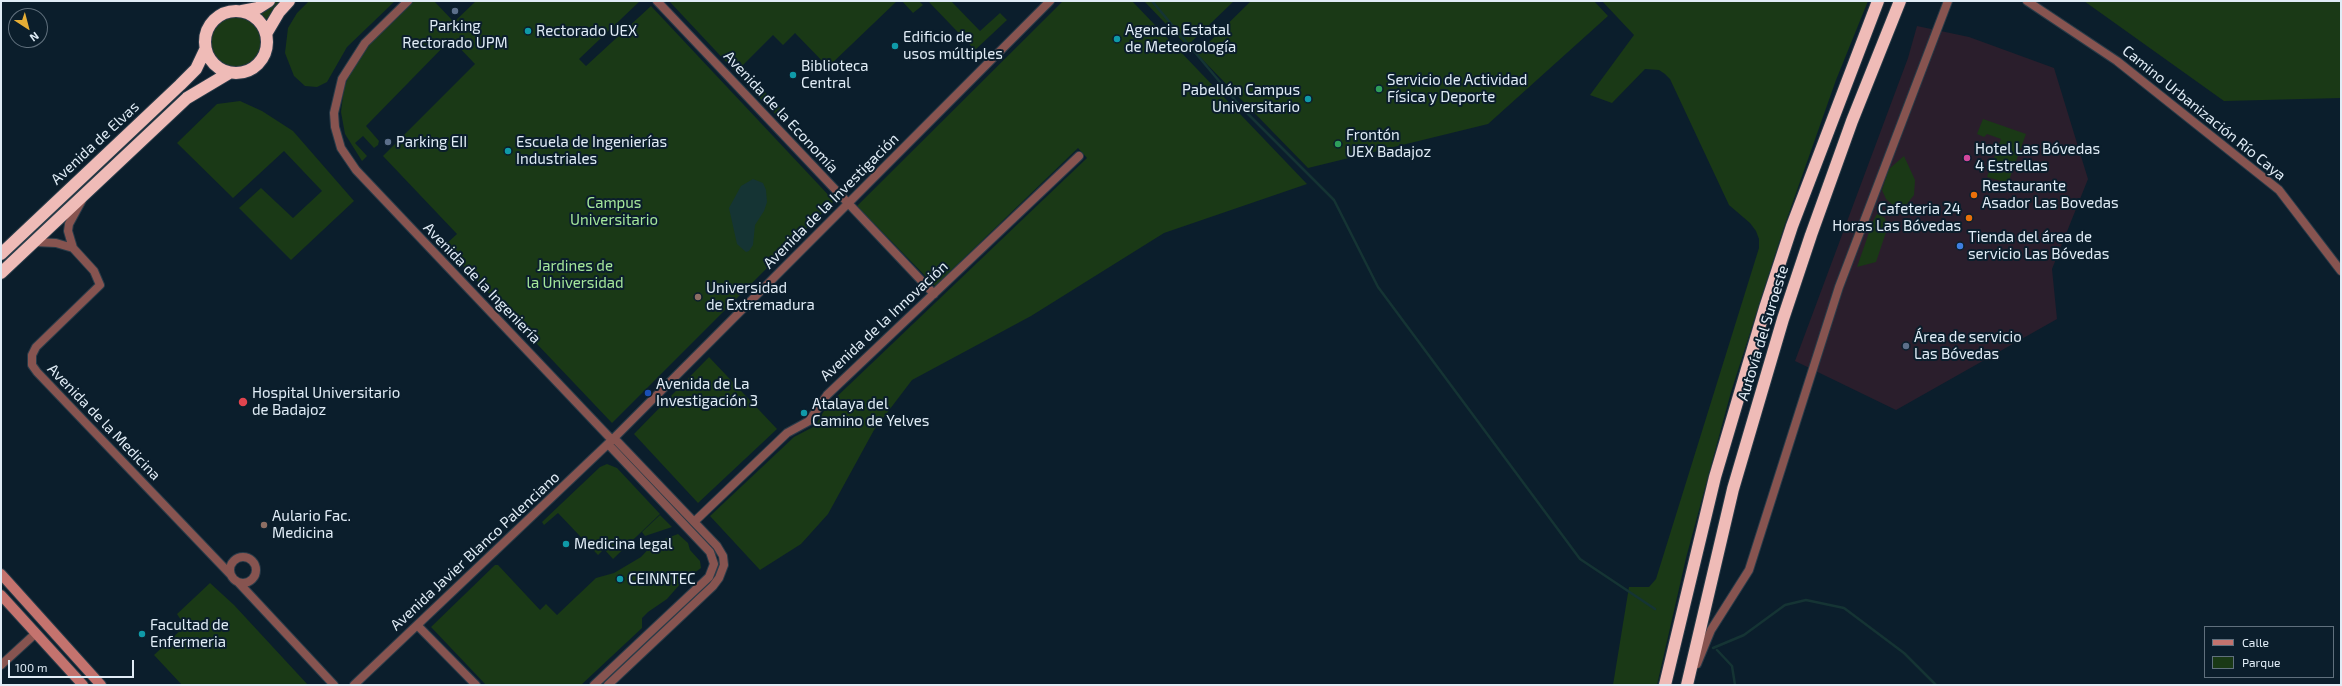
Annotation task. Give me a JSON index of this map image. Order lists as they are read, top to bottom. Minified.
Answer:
{"streets":{"highway":["Avenida de Elvas","Autovía del Suroeste"],"street":["Avenida de la Economía","Camino Urbanización Río Caya","Avenida de la Investigación","Avenida de la Ingeniería","Avenida de la Innovación","Avenida de la Medicina","Avenida Javier Blanco Palenciano"]},"crossings":[["Avenida de la Economía","Avenida de la Investigación"],["Avenida de la Economía","Avenida de la Innovación"],["Avenida de Elvas","Avenida de la Medicina"],["Avenida de la Investigación","Avenida de la Ingeniería"],["Avenida de la Investigación","Avenida Javier Blanco Palenciano"],["Avenida de la Ingeniería","Avenida Javier Blanco Palenciano"]],"parks":["Campus Universitario","Jardines de la Universidad"],"places":["Parking Rectorado UPM","Rectorado UEX","Agencia Estatal de Meteorología","Edificio de usos múltiples","Biblioteca Central","Servicio de Actividad Física y Deporte","Pabellón Campus Universitario","Parking EII","Frontón UEX Badajoz","Escuela de Ingenierías Industriales","Hotel Las Bóvedas 4 Estrellas","Restaurante Asador Las Bovedas","Cafeteria 24 Horas Las Bóvedas","Tienda del área de servicio Las Bóvedas","Universidad de Extremadura","Área de servicio Las Bóvedas","Avenida de La Investigación 3","Hospital Universitario de Badajoz","Atalaya del Camino de Yelves","Aulario Fac. Medicina","Medicina legal","CEINNTEC","Facultad de Enfermeria"],"legend":["Calle","Parque"],"scale_bar":"100 m","north":"bottom right"}
